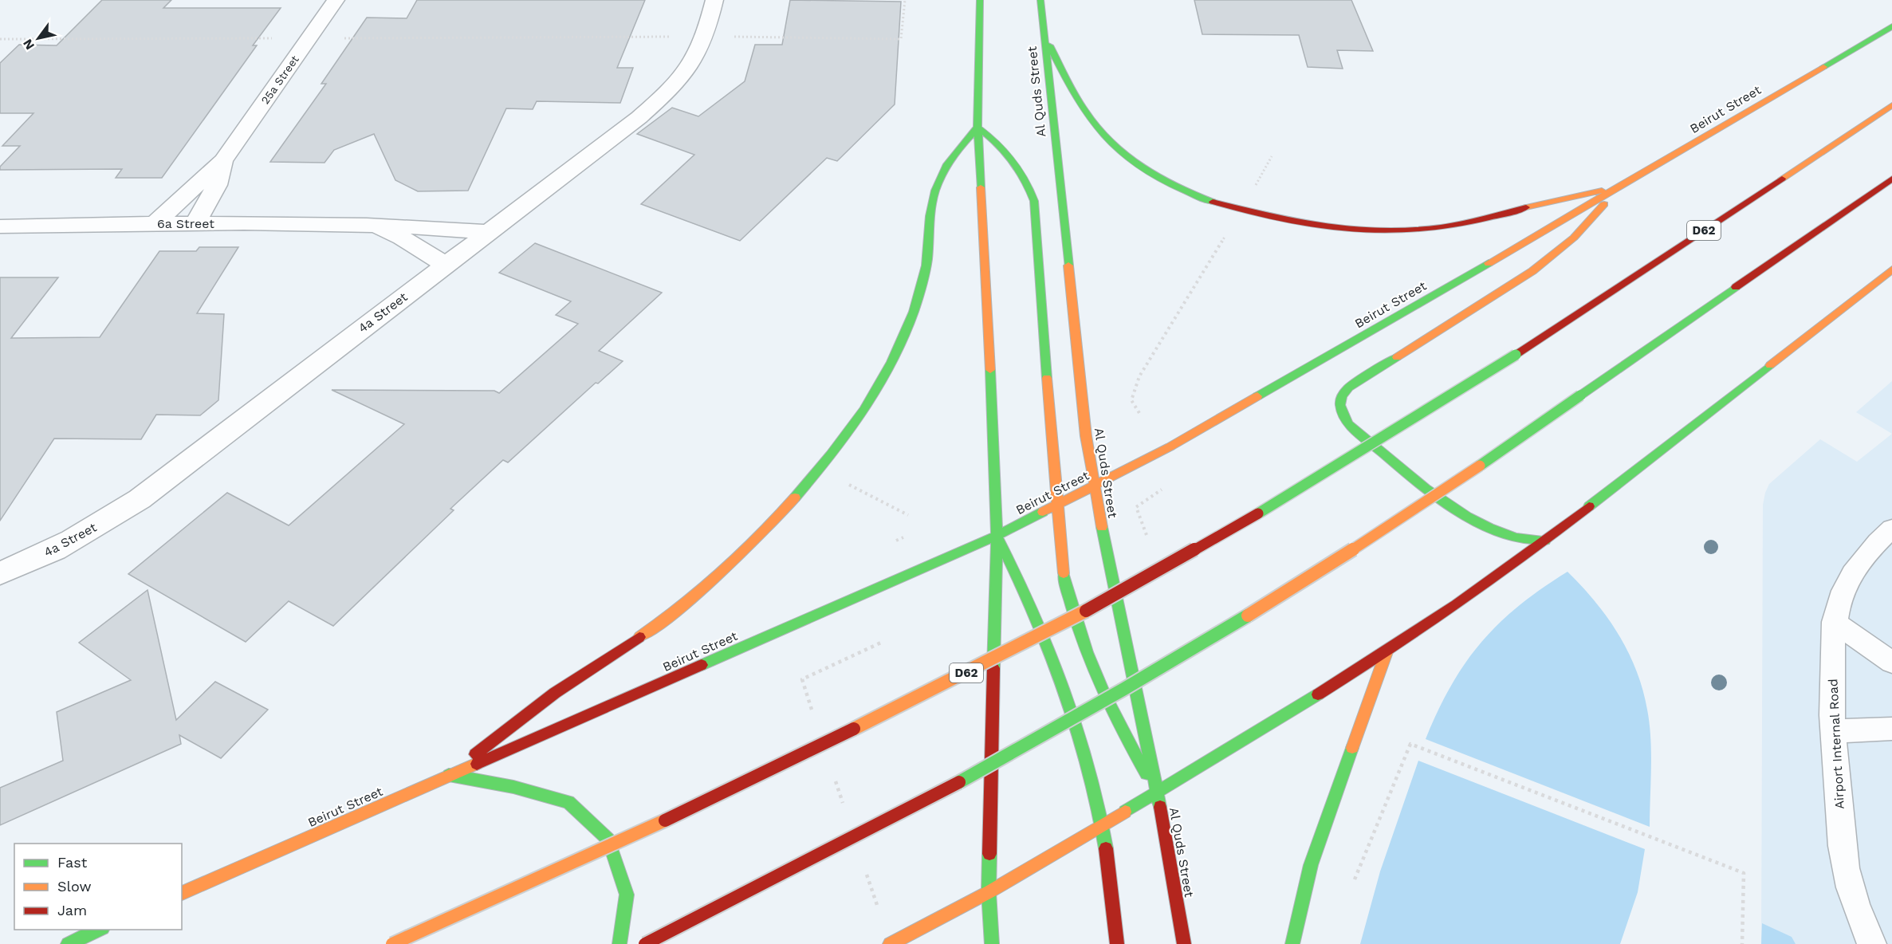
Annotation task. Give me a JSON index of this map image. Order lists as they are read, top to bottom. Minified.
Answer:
{"streets":{"main road":["Al Quds Street","Beirut Street","D62"],"street":["25a Street","6a Street","4a Street"],"lane":["Airport Internal Road"]},"crossings":[["25a Street","6a Street"],["Al Quds Street","Beirut Street"],["6a Street","4a Street"]],"legend":["Fast","Slow","Jam"],"north":"bottom left"}
